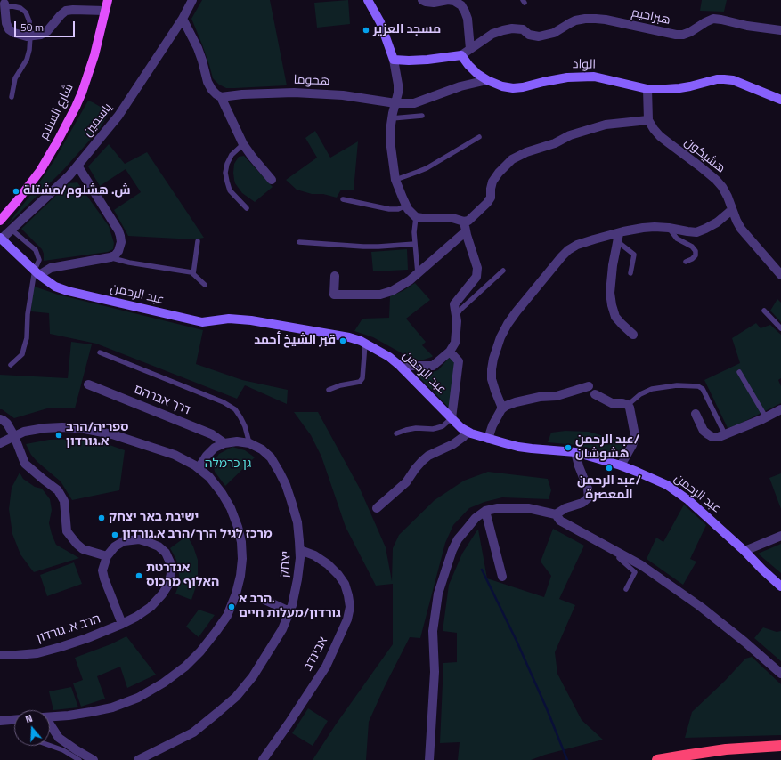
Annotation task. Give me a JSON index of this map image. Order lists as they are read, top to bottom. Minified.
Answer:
{"streets":{"main road":["شارع السلام"],"street":["هبراحيم","الواد","هحوما","ياسمين","هشيكون","عبد الرحمن","דרך אברהם","יצחק","הרב א. גורדון","אבינדב"]},"crossings":[["هبراحيم","الواد"],["الواد","هحوما"],["ياسمين","عبد الرحمن"],["דרך אברהם","יצחק"],["יצחק","אבינדב"]],"parks":["גן כרמלה"],"places":["مسجد العزير","ش. هشلوم/مشتلة","قبر الشيخ أحمد","ספריה/הרב א.גורדון","عبد الرحمن/ هَشوشان","عبد الرحمن/ المعصرة","ישיבת באר יצחק","מרכז לגיל הרך/הרב א.גורדון","אנדרטת האלוף מרכוס","הרב א. גורדון/מעלות חיים"],"scale_bar":"50 m","north":"top"}
